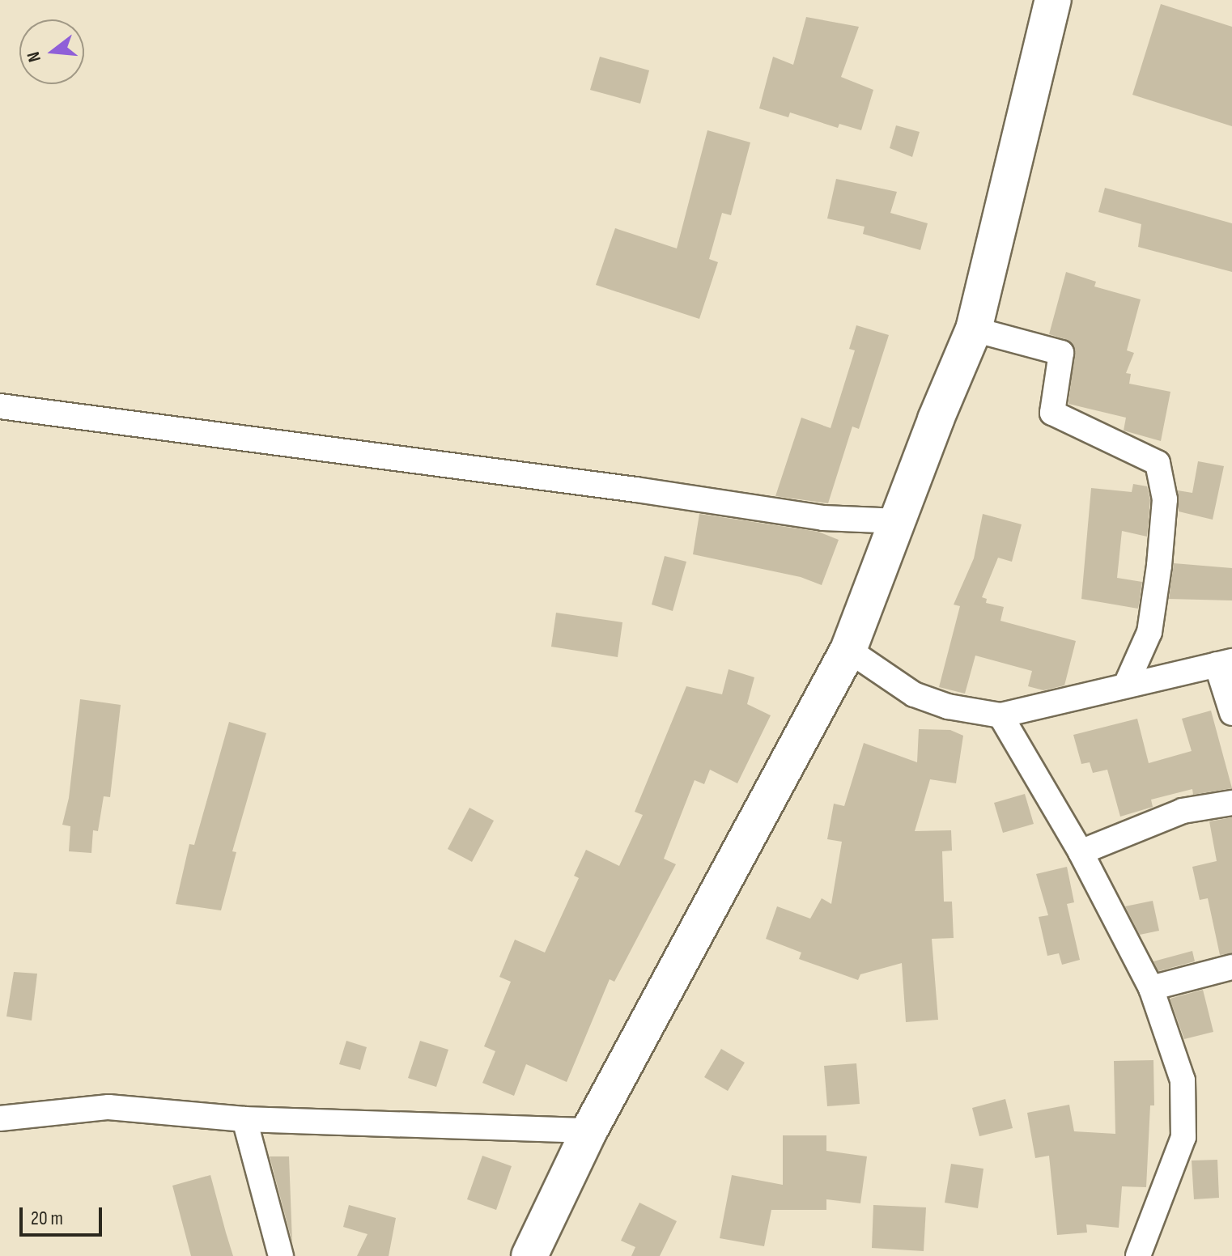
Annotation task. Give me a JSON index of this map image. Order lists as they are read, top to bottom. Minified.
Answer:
{"scale_bar":"20 m","north":"left"}
